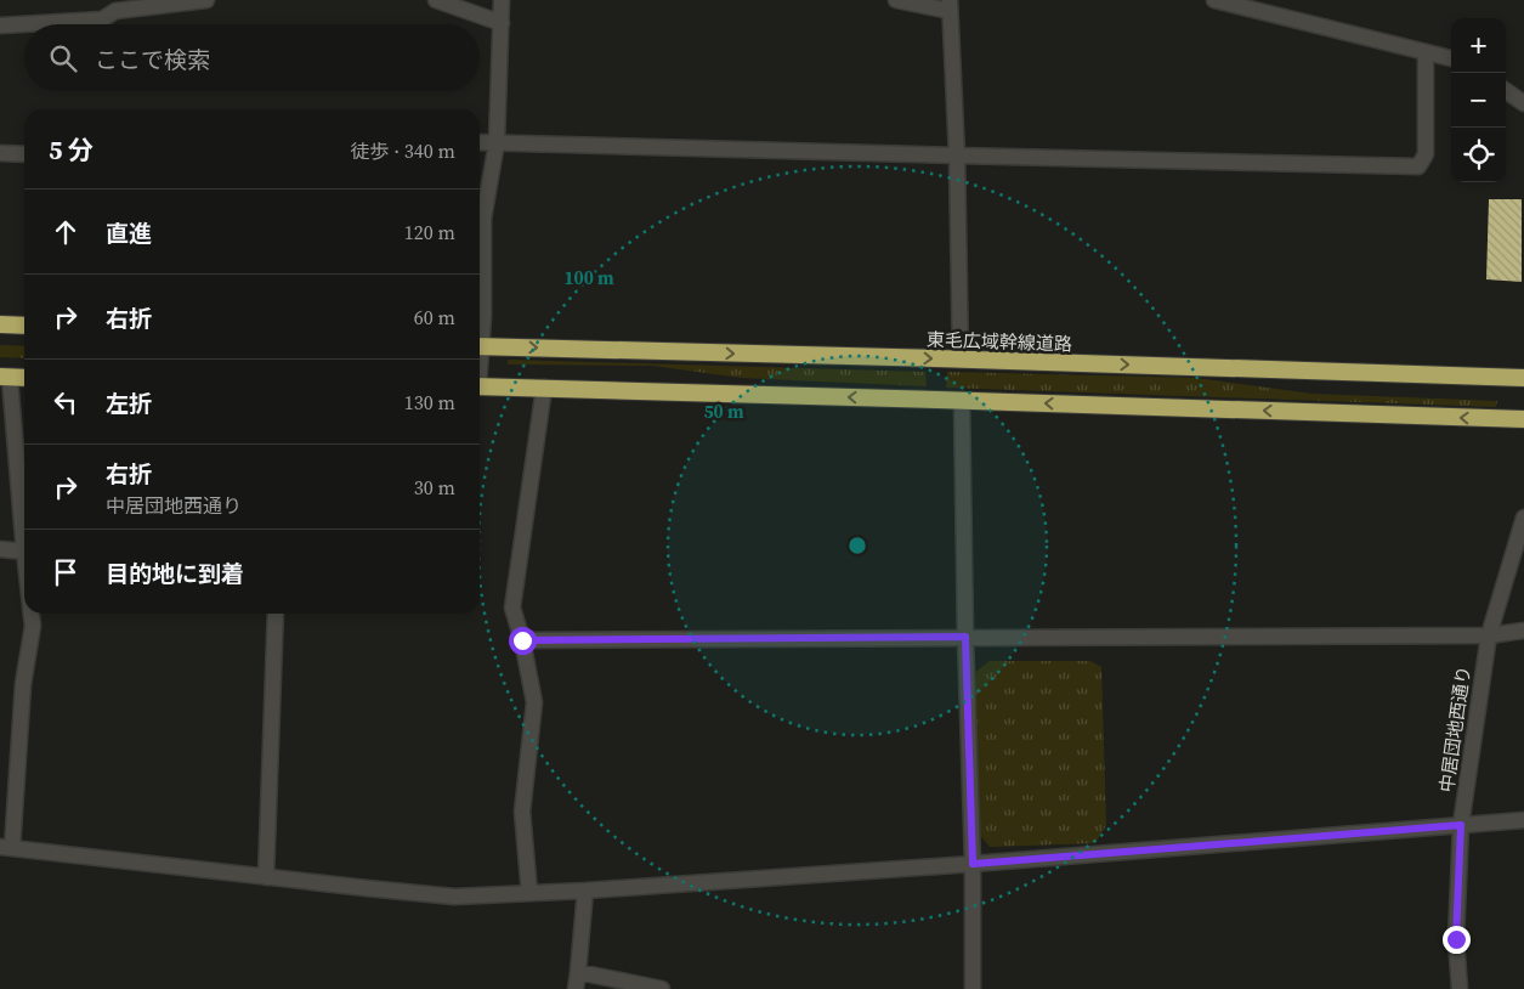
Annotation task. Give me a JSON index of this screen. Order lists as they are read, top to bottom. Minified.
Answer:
{"streets":{"highway":["東毛広域幹線道路"],"street":["中居団地西通り"]},"page":{"map_buttons":["+","−"],"search":"ここで検索","heading":["5 分","徒歩 · 340 m"],"list":[["直進","120 m"],["右折","60 m"],["左折","130 m"],["右折","中居団地西通り","30 m"],"目的地に到着"]},"rings":["100 m","50 m"]}
